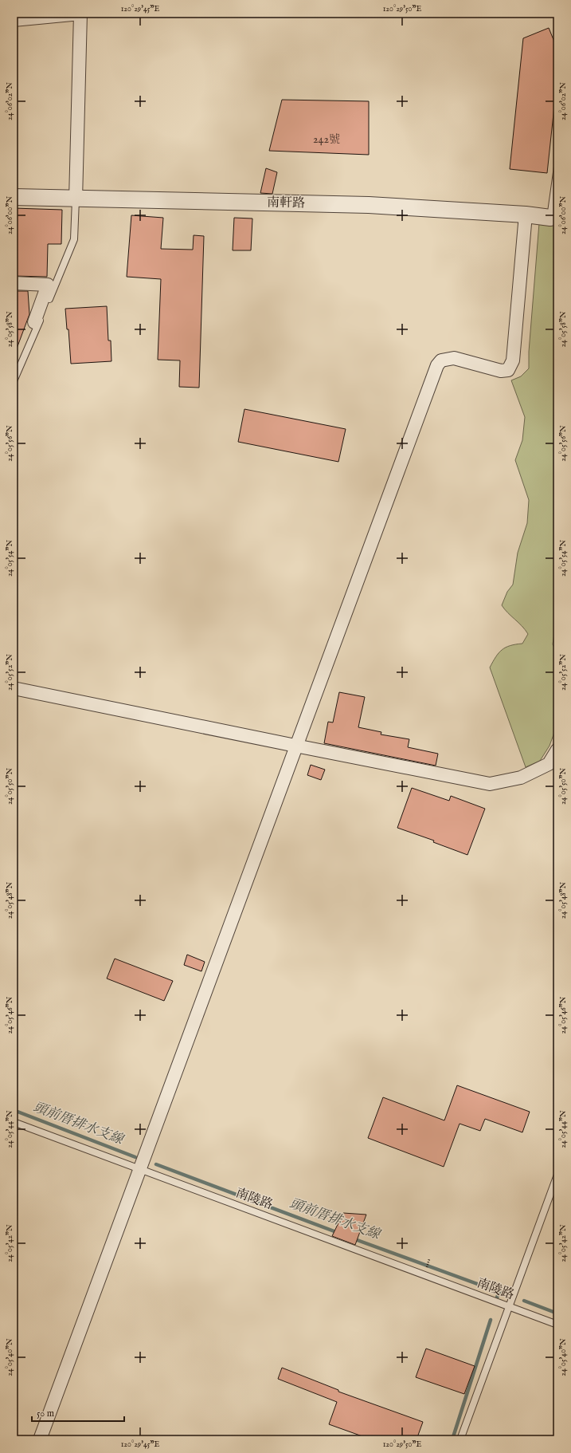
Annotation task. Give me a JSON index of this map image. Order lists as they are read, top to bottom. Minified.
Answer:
{"streets":{"street":["南軒路"],"lane":["南陵路"]},"water":["頭前厝排水支線"],"house_numbers":["242號"],"scale_bar":"50 m","coordinates":["120°29'45\"E","120°29'50\"E","24°06'02\"N","24°06'00\"N","24°05'58\"N","24°05'56\"N","24°05'54\"N","24°05'52\"N","24°05'50\"N","24°05'48\"N","24°05'46\"N","24°05'44\"N","24°05'42\"N","24°05'40\"N"]}
